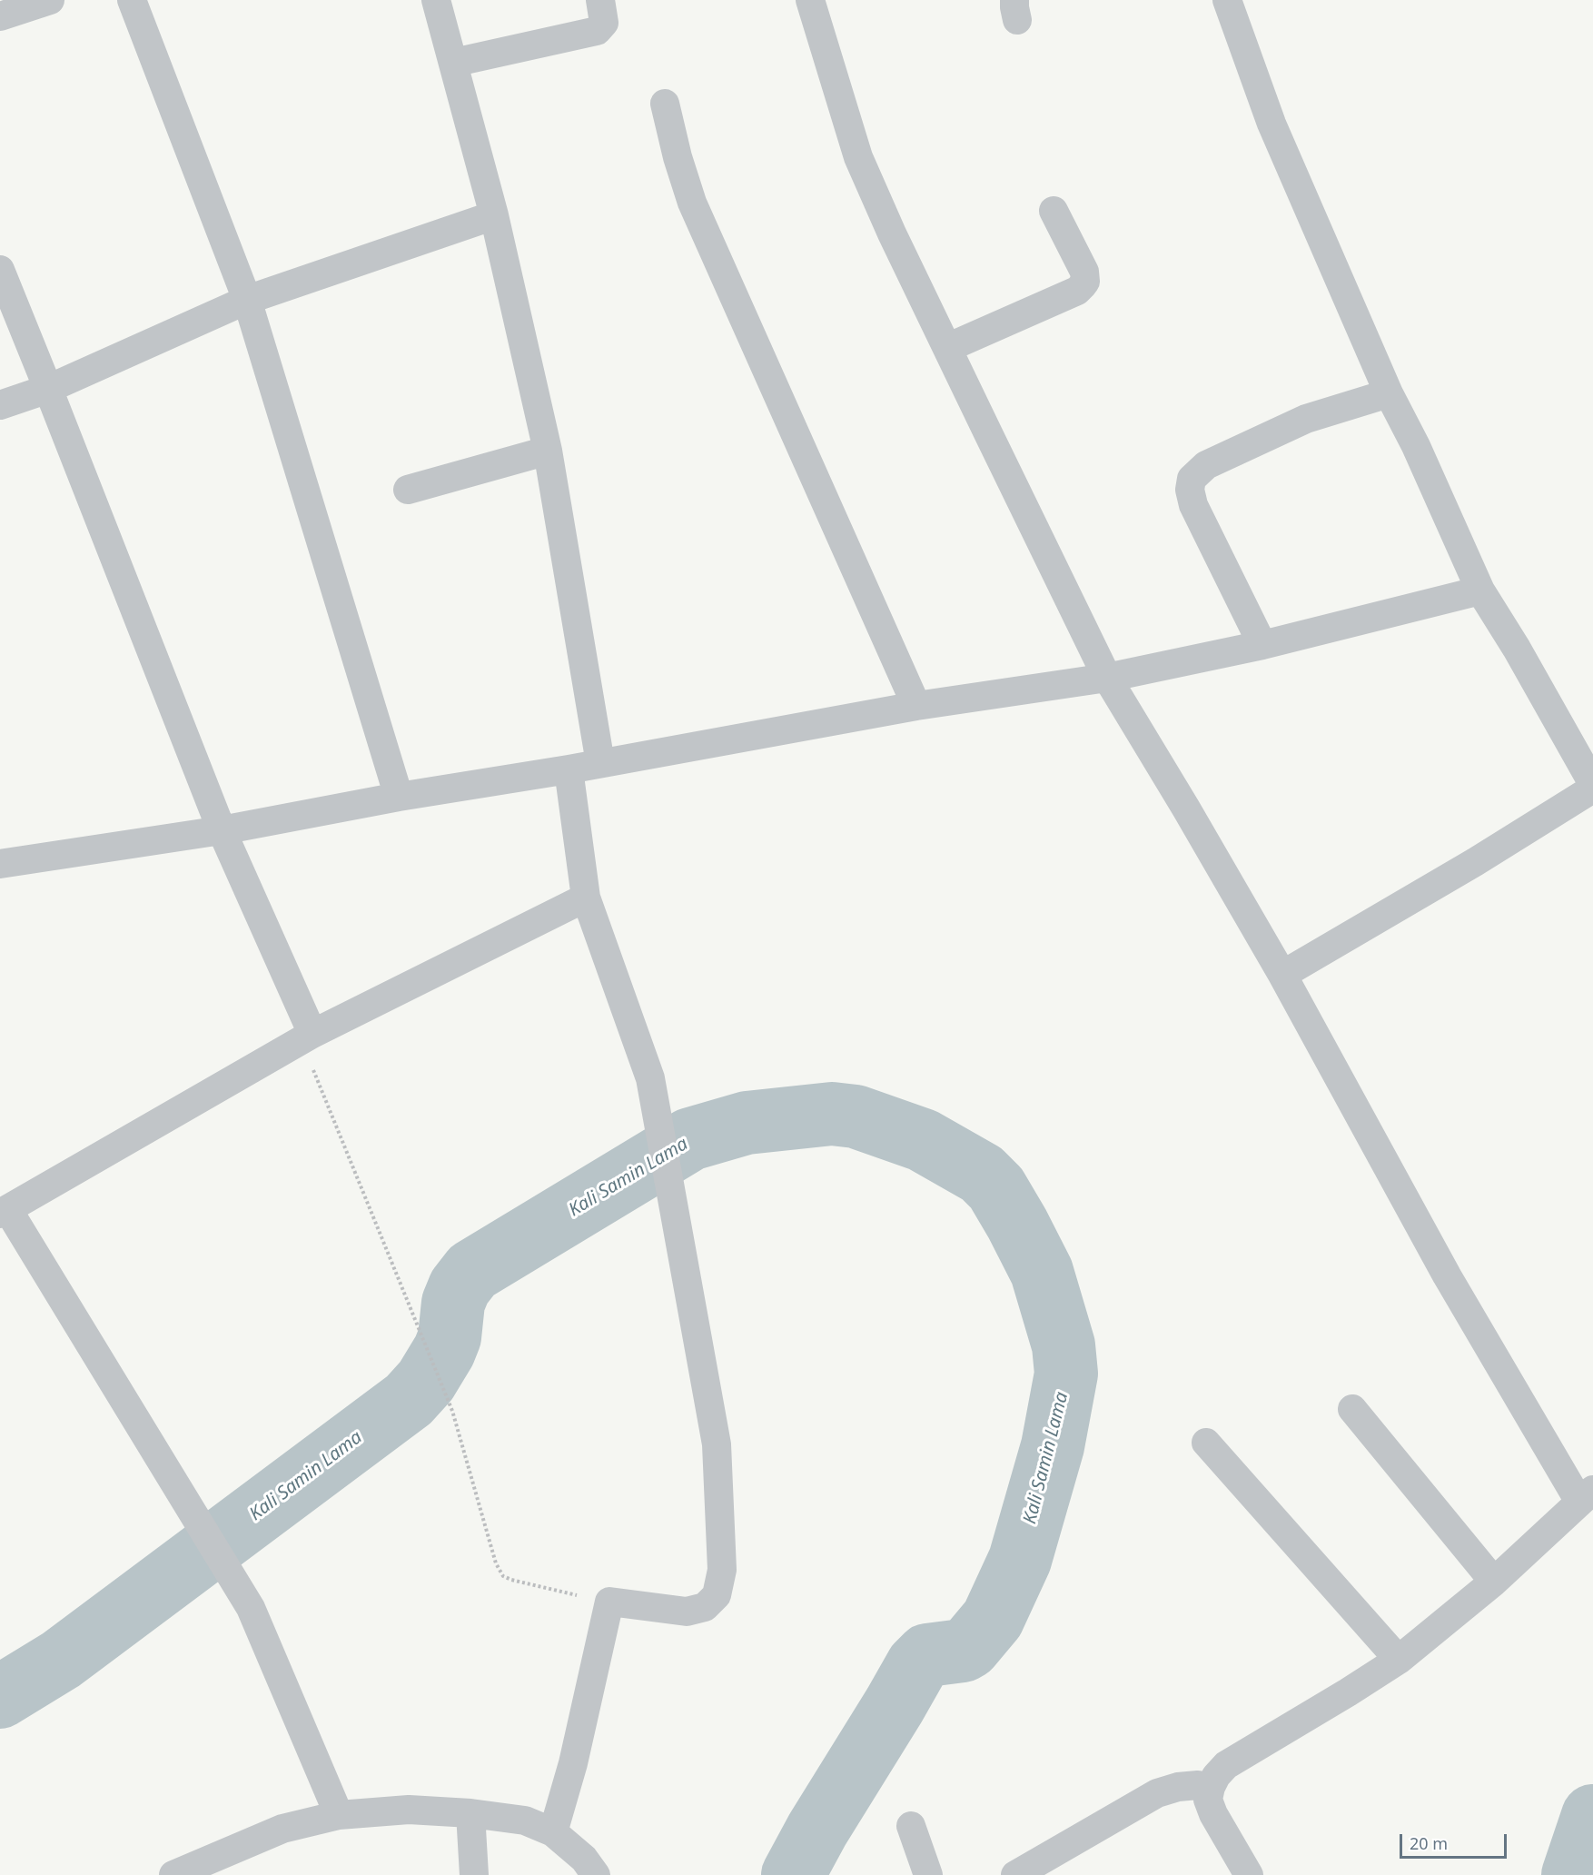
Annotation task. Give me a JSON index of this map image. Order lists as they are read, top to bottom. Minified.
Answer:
{"water":["Kali Samin Lama"],"scale_bar":"20 m"}
